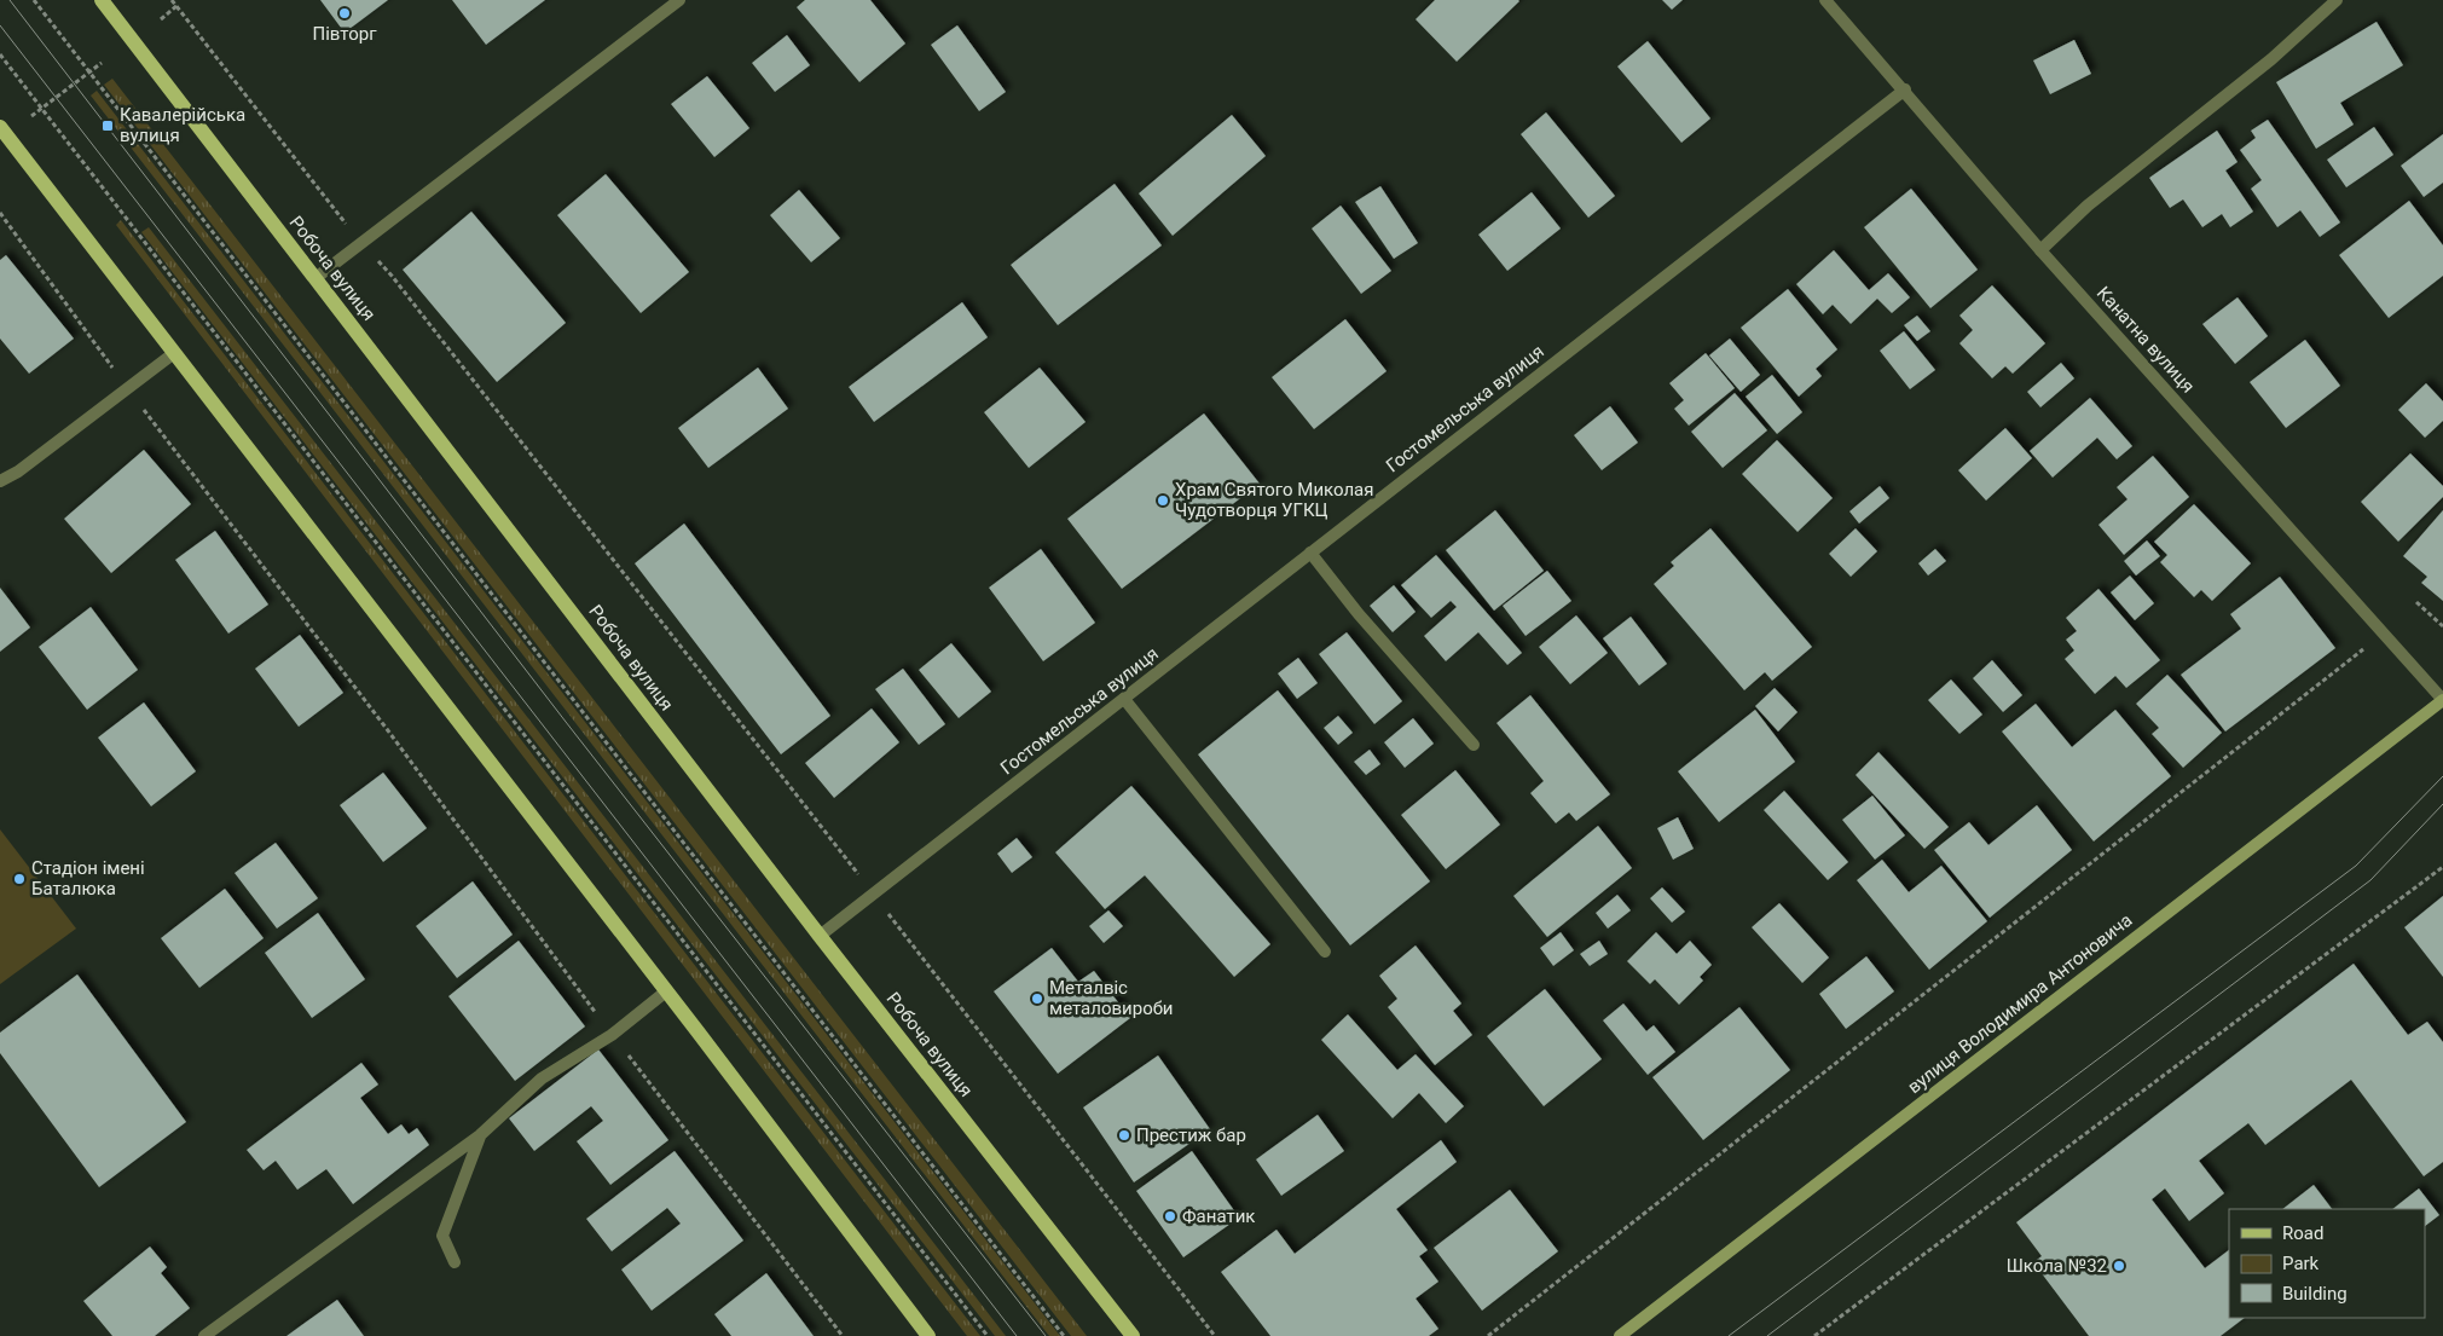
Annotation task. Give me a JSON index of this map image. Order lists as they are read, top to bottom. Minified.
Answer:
{"streets":{"main road":["Робоча вулиця"],"street":["Канатна вулиця","Гостомельська вулиця","вулиця Володимира Антоновича"]},"crossings":[["Робоча вулиця","Гостомельська вулиця"],["Канатна вулиця","Гостомельська вулиця"],["Канатна вулиця","вулиця Володимира Антоновича"]],"places":{"other":["Півторг","Храм Святого Миколая Чудотворця УГКЦ","Стадіон імені Баталюка","Металвіс металовироби","Престиж бар","Фанатик","Школа №32"],"transit":["Кавалерійська вулиця"]},"legend":["Road","Park","Building"]}
